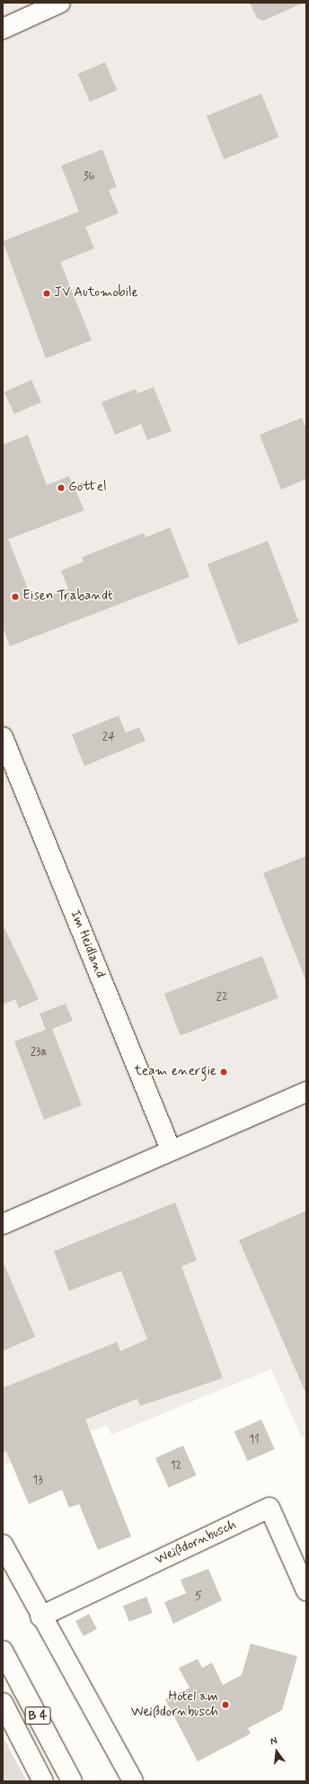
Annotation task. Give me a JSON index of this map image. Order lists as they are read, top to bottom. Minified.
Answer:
{"streets":{"main road":["Im Heidland","Weißdornbusch","B 4"]},"places":["JV Automobile","Göttel","Eisen Trabandt","team energie","Hotel am Weißdornbusch"],"house_numbers":["36","24","22","23a","11","12","13","5"],"north":"top"}
